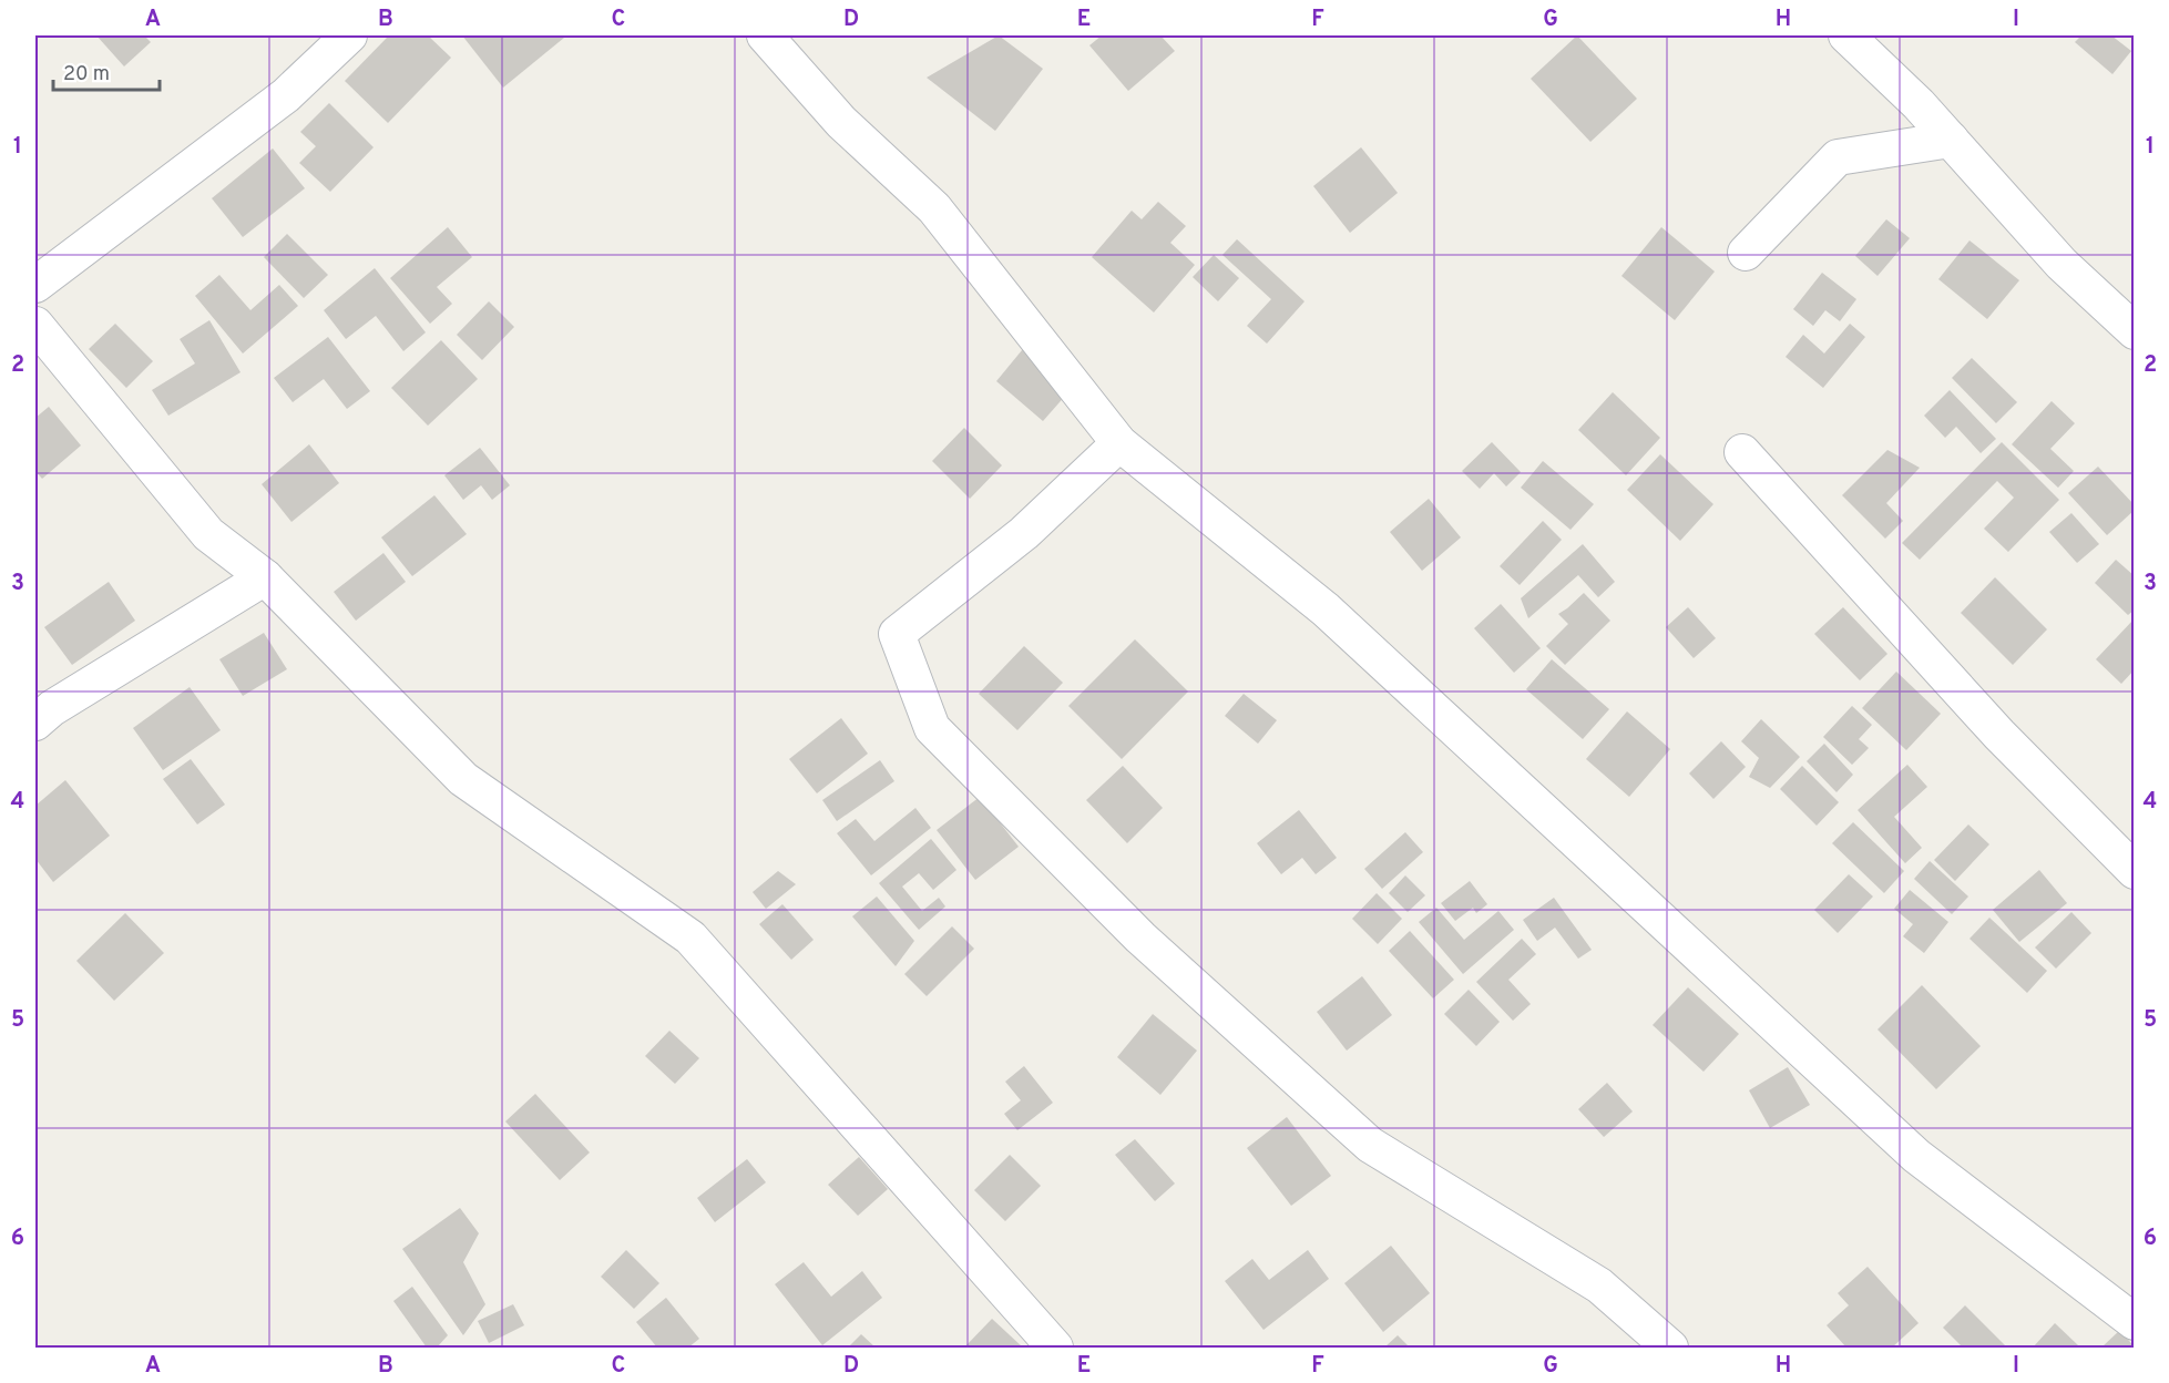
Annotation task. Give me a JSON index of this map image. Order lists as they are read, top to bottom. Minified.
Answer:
{"scale_bar":"20 m","grid":{"columns":["A","B","C","D","E","F","G","H","I"],"rows":["1","2","3","4","5","6"]}}
